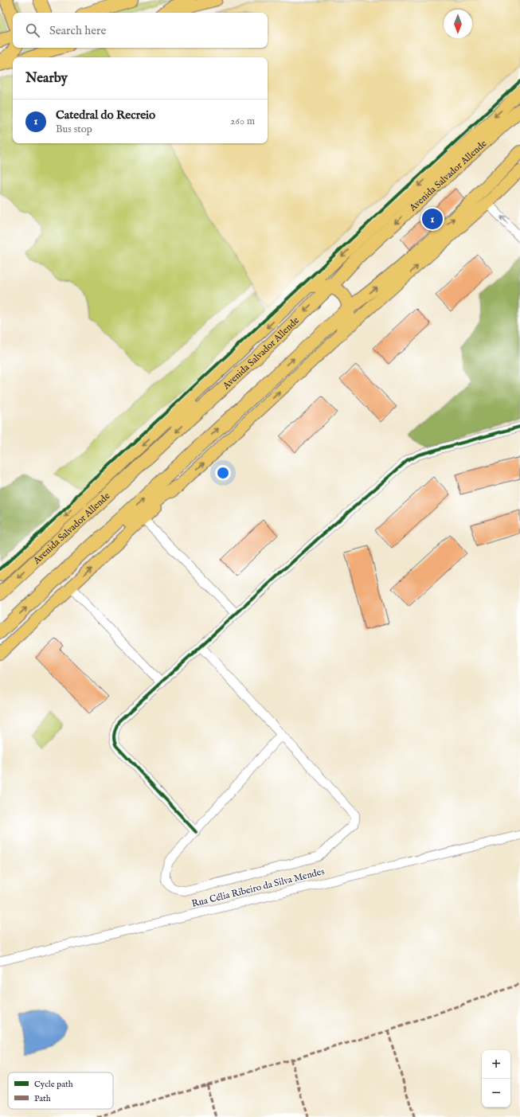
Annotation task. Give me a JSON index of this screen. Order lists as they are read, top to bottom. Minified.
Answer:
{"streets":{"highway":["Avenida Salvador Allende"],"street":["Rua Célia Ribeiro da Silva Mendes"]},"legend":["Cycle path","Path"],"north":"bottom","page":{"search":"Search here","heading":"Nearby","list":[{"mark":"1","name":"Catedral do Recreio","note":"Bus stop","value":"260 m"}],"pins":"1","map_buttons":["+","−"]}}
